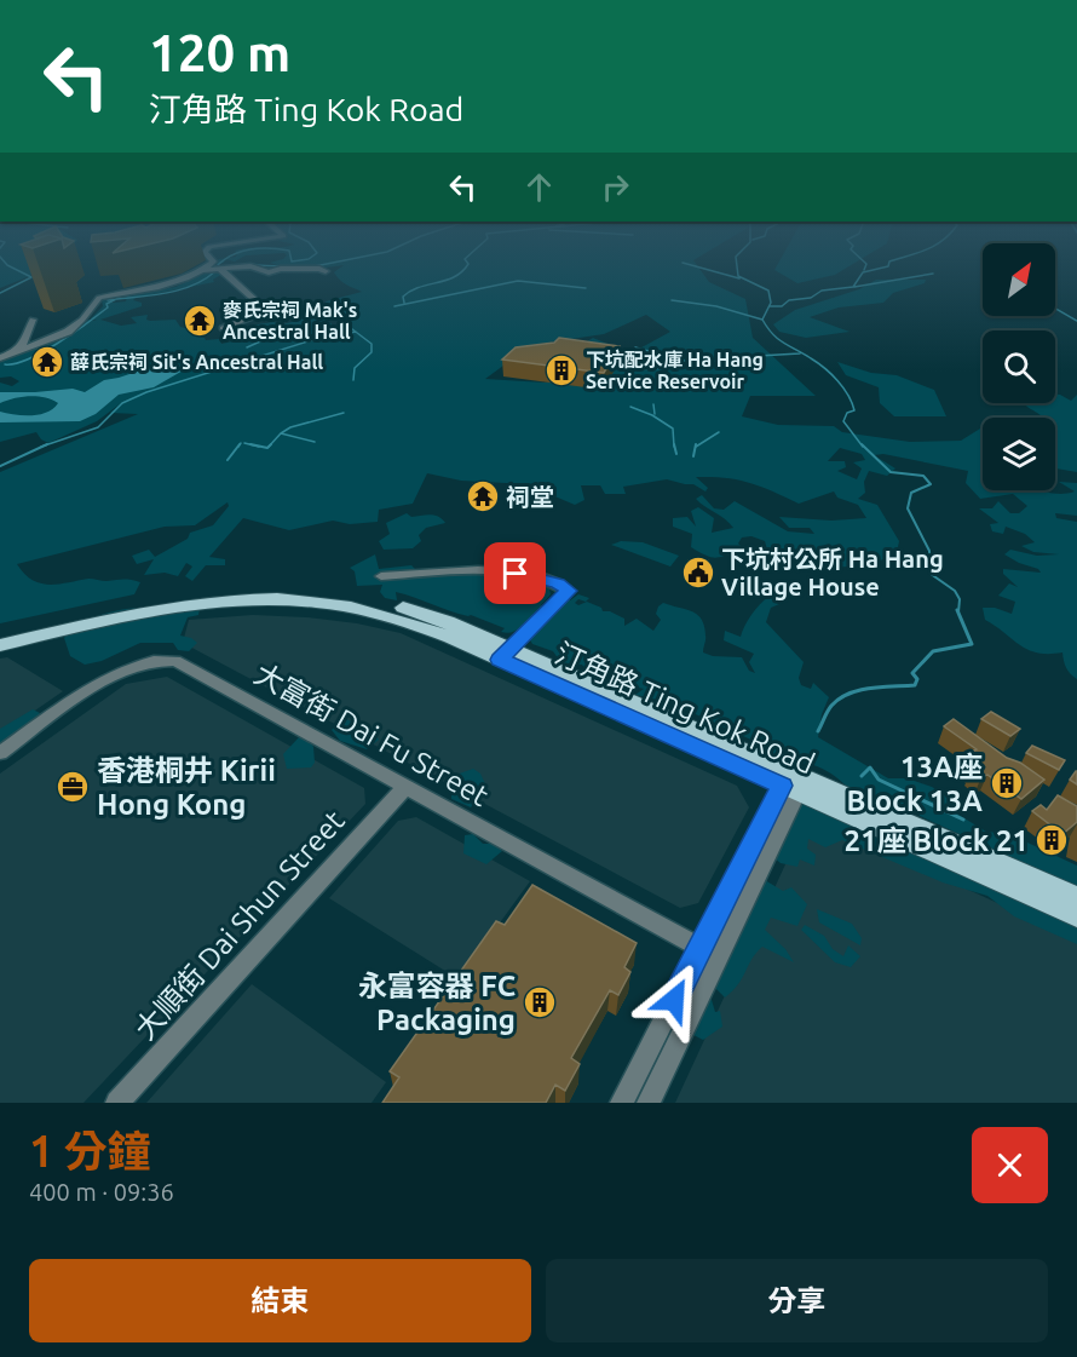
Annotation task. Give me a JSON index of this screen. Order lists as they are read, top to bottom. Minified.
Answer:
{"streets":{"main road":["汀角路 Ting Kok Road"],"street":["大富街 Dai Fu Street","大順街 Dai Shun Street"]},"crossings":[["大富街 Dai Fu Street","大順街 Dai Shun Street"]],"places":{"temple":["麥氏宗祠 Mak's Ancestral Hall","薛氏宗祠 Sit's Ancestral Hall","祠堂"],"building":["下坑配水庫 Ha Hang Service Reservoir","13A座 Block 13A","21座 Block 21","永富容器 FC Packaging"],"public building":["下坑村公所 Ha Hang Village House"],"office":["香港桐井 Kirii Hong Kong"]},"north":"top right","page":{"turn":["120 m","汀角路 Ting Kok Road"],"heading":["1 分鐘","400 m · 09:36"],"buttons":["結束","分享"]}}
